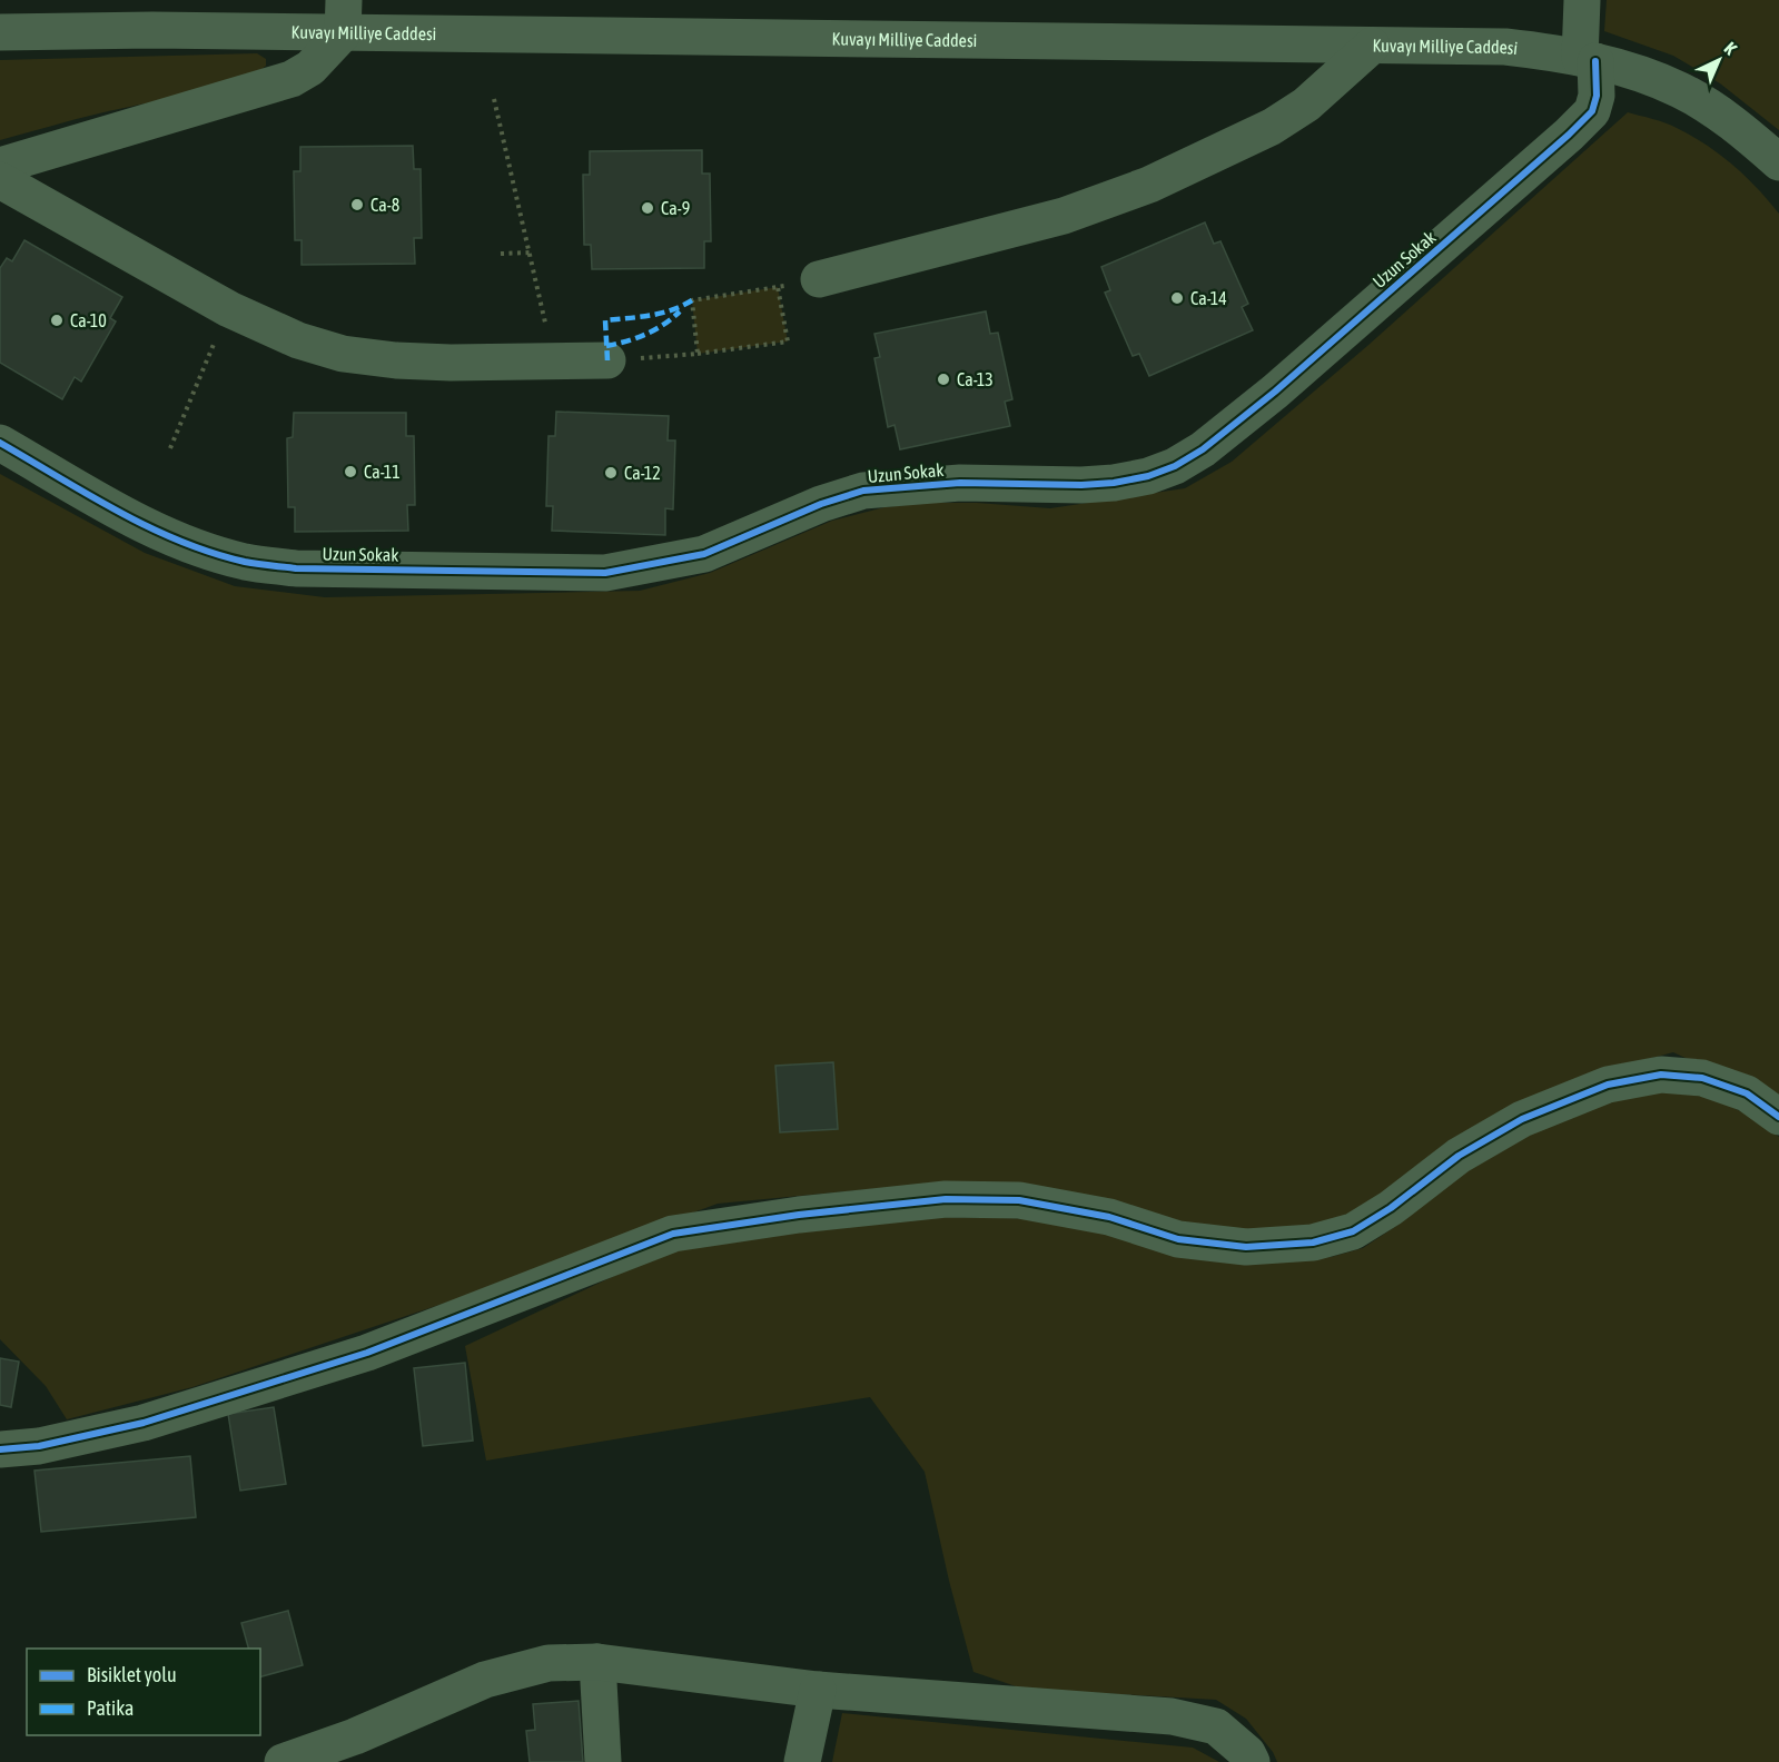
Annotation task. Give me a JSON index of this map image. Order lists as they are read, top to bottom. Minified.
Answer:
{"streets":{"street":["Kuvayı Milliye Caddesi","Uzun Sokak"]},"crossings":[["Kuvayı Milliye Caddesi","Uzun Sokak"]],"places":["Ca-8","Ca-9","Ca-14","Ca-10","Ca-13","Ca-11","Ca-12"],"legend":["Bisiklet yolu","Patika"],"north":"top right"}
